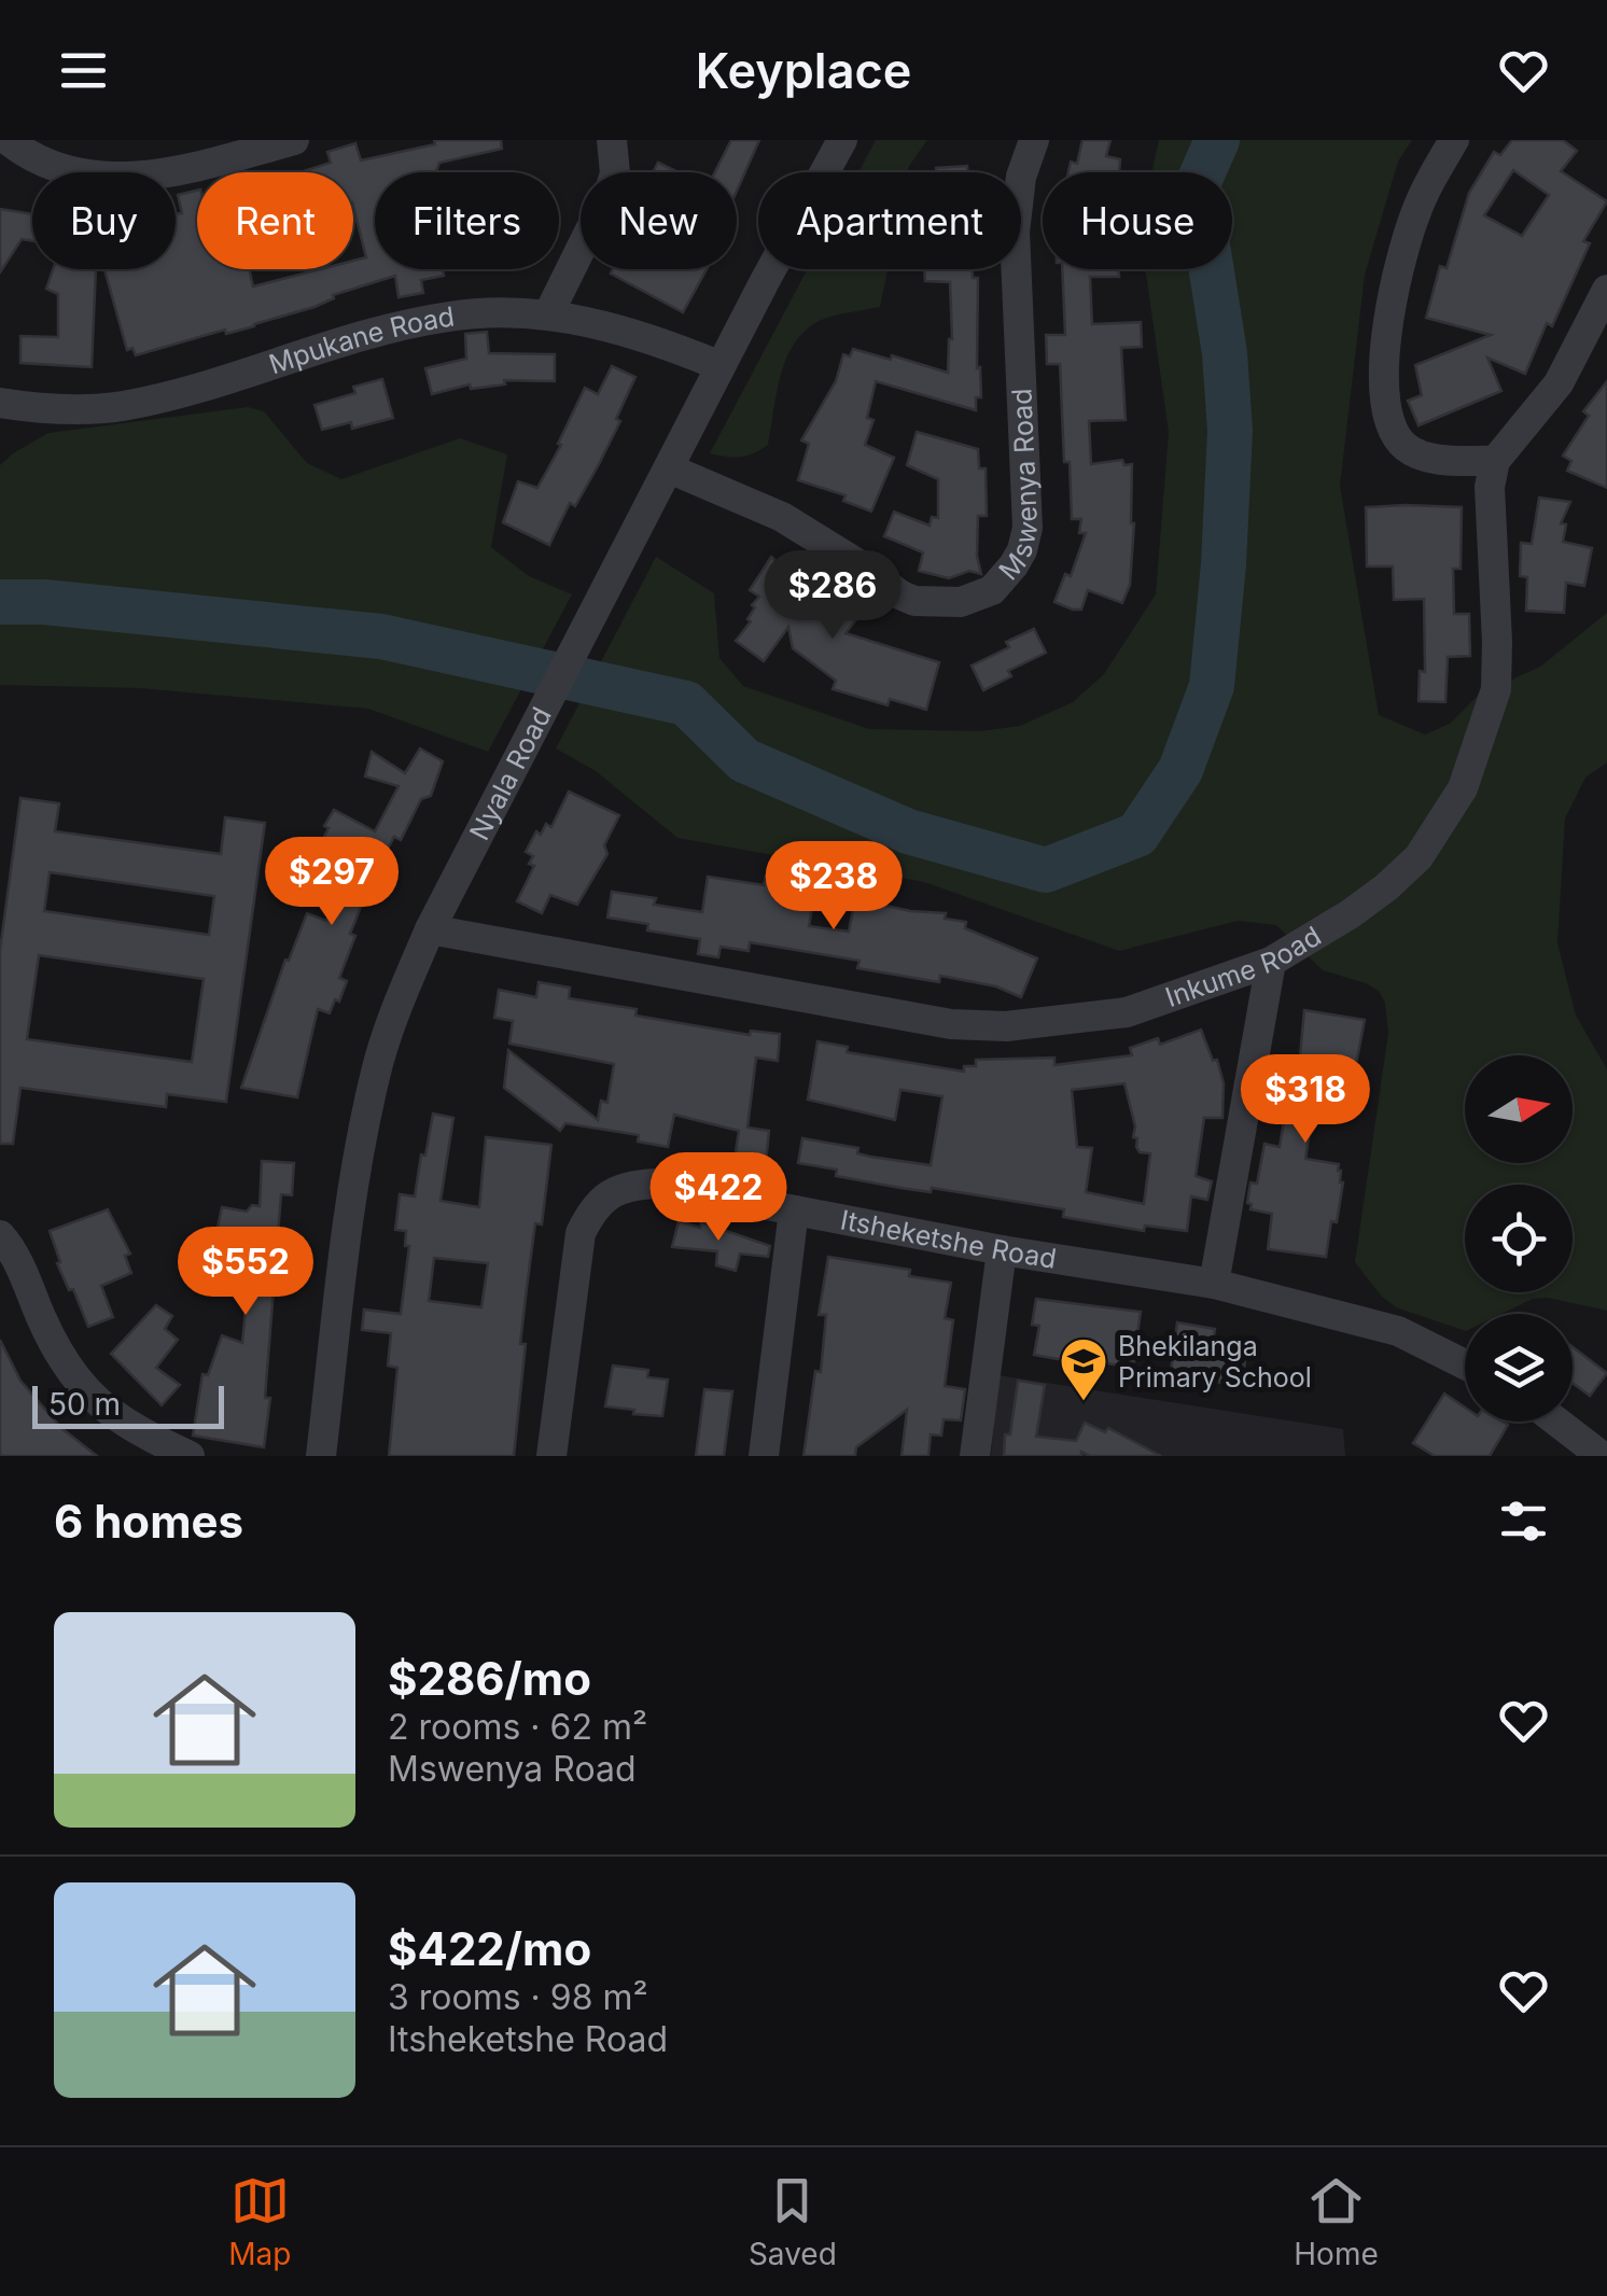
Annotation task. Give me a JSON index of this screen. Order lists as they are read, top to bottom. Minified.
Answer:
{"streets":{"street":["Mpukane Road","Mswenya Road","Nyala Road","Inkume Road","Itsheketshe Road"]},"crossings":[["Mpukane Road","Nyala Road"],["Mswenya Road","Nyala Road"],["Nyala Road","Inkume Road"]],"places":{"school or university":["Bhekilanga Primary School"]},"scale_bar":"50 m","north":"right","page":{"header":"Keyplace","chip":["Buy","Rent","Filters","New","Apartment","House"],"price":["$286","$297","$238","$318","$422","$552"],"scale":"50 m","heading":"6 homes","list":[{"name":"$286/mo","note":"2 rooms · 62 m² · Mswenya Road"},{"name":"$422/mo","note":"3 rooms · 98 m² · Itsheketshe Road"}],"tabs":["Map","Saved","Home"]}}
